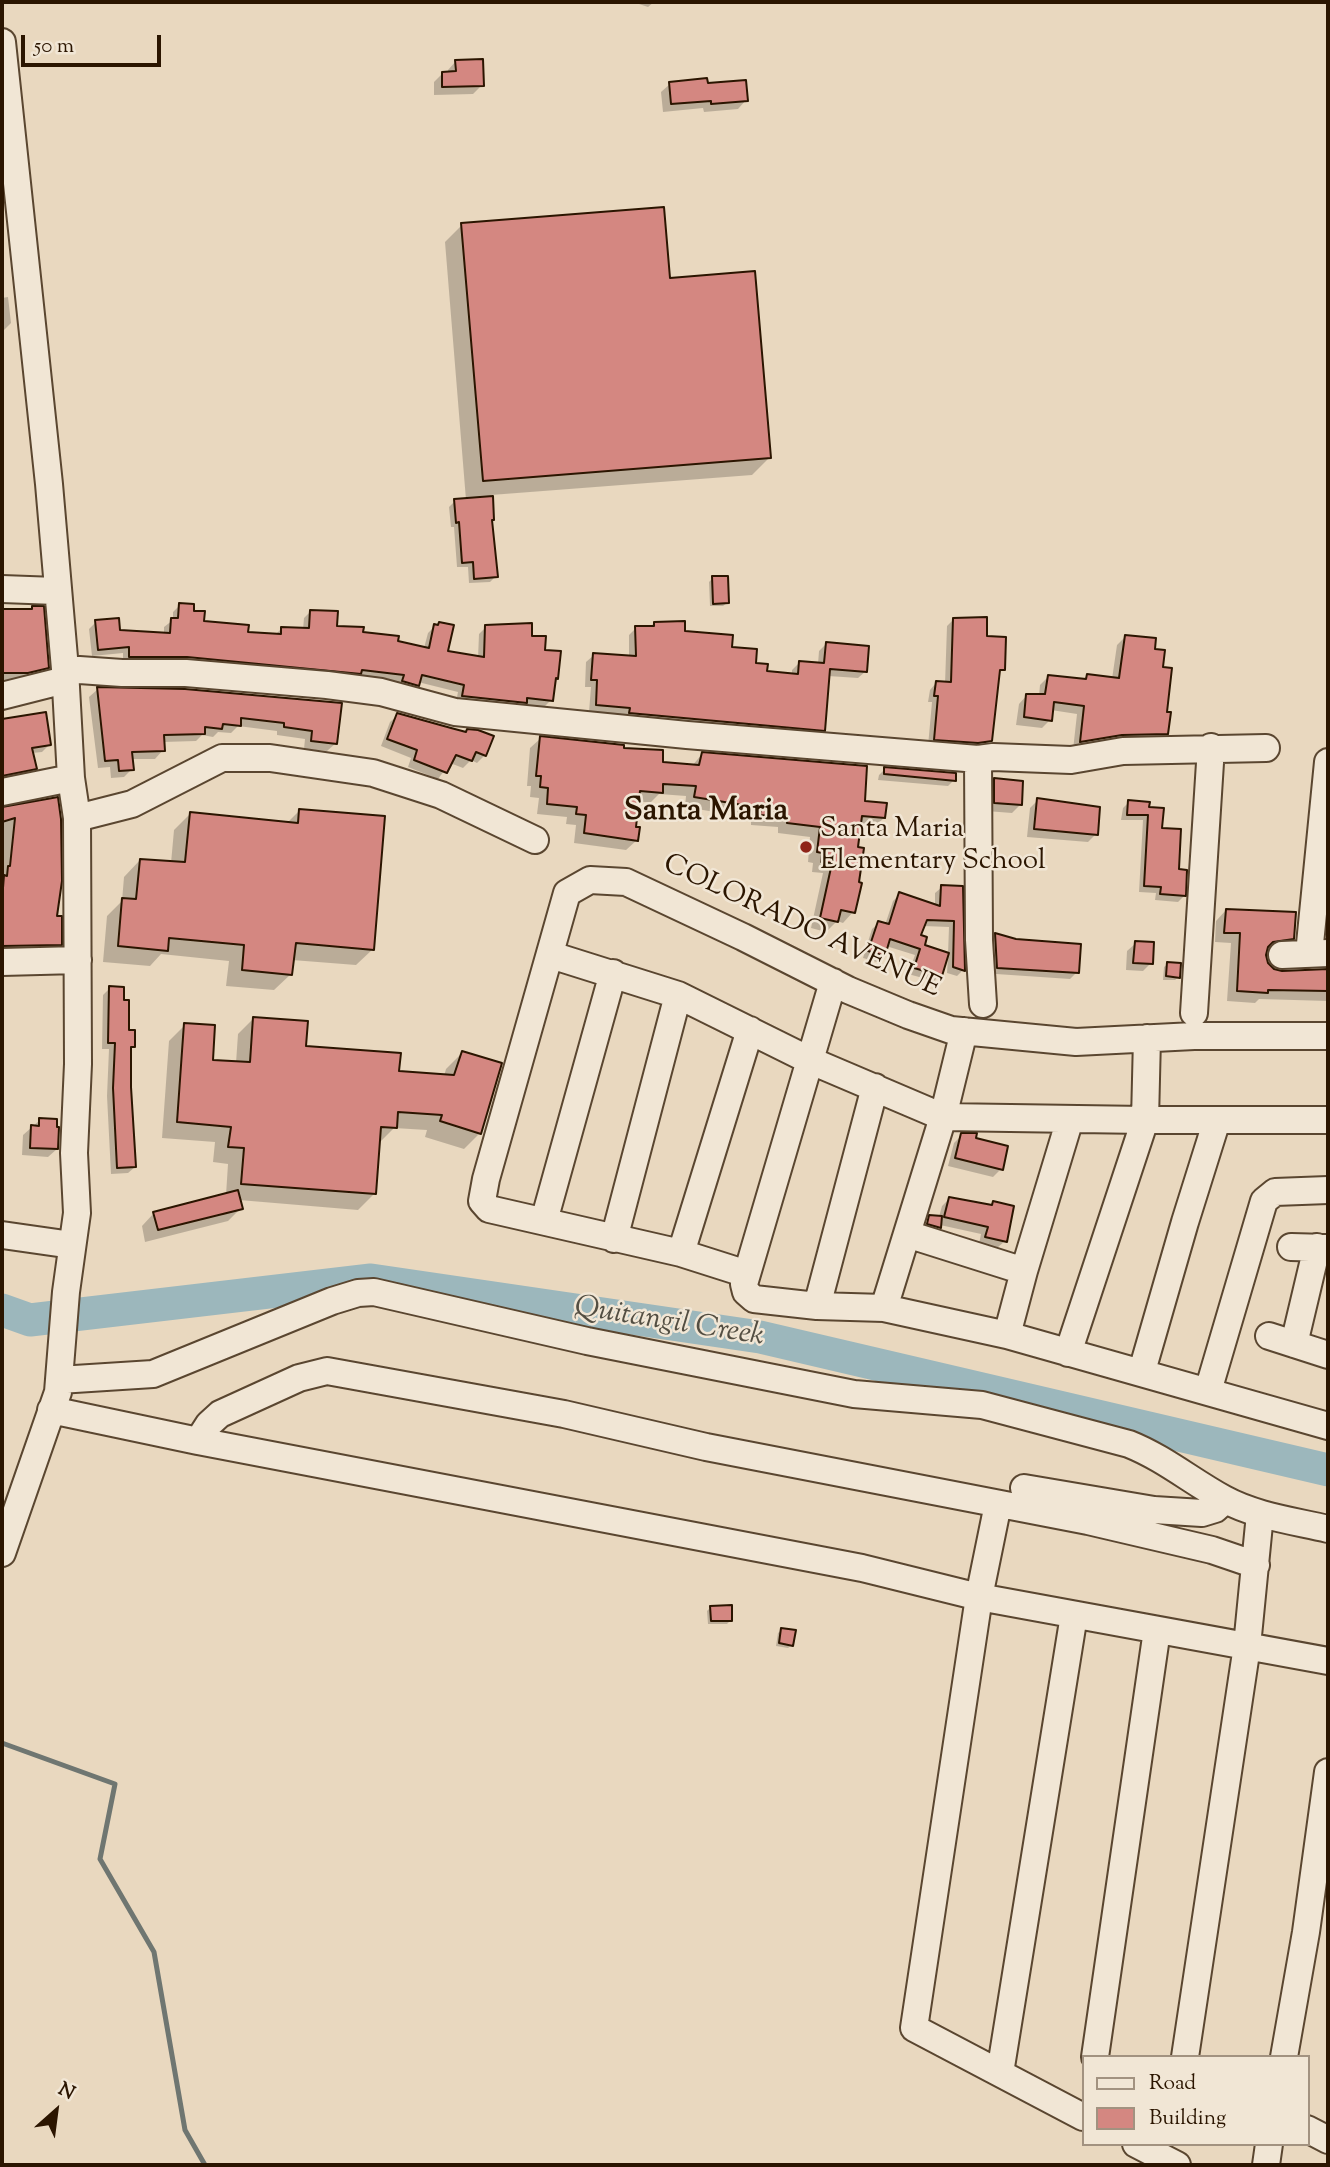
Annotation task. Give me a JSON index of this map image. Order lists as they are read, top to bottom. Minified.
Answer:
{"streets":{"street":["COLORADO AVENUE"]},"districts":["Santa Maria"],"water":["Quitangil Creek"],"places":["Santa Maria Elementary School"],"legend":["Road","Building"],"scale_bar":"50 m","north":"top right"}
